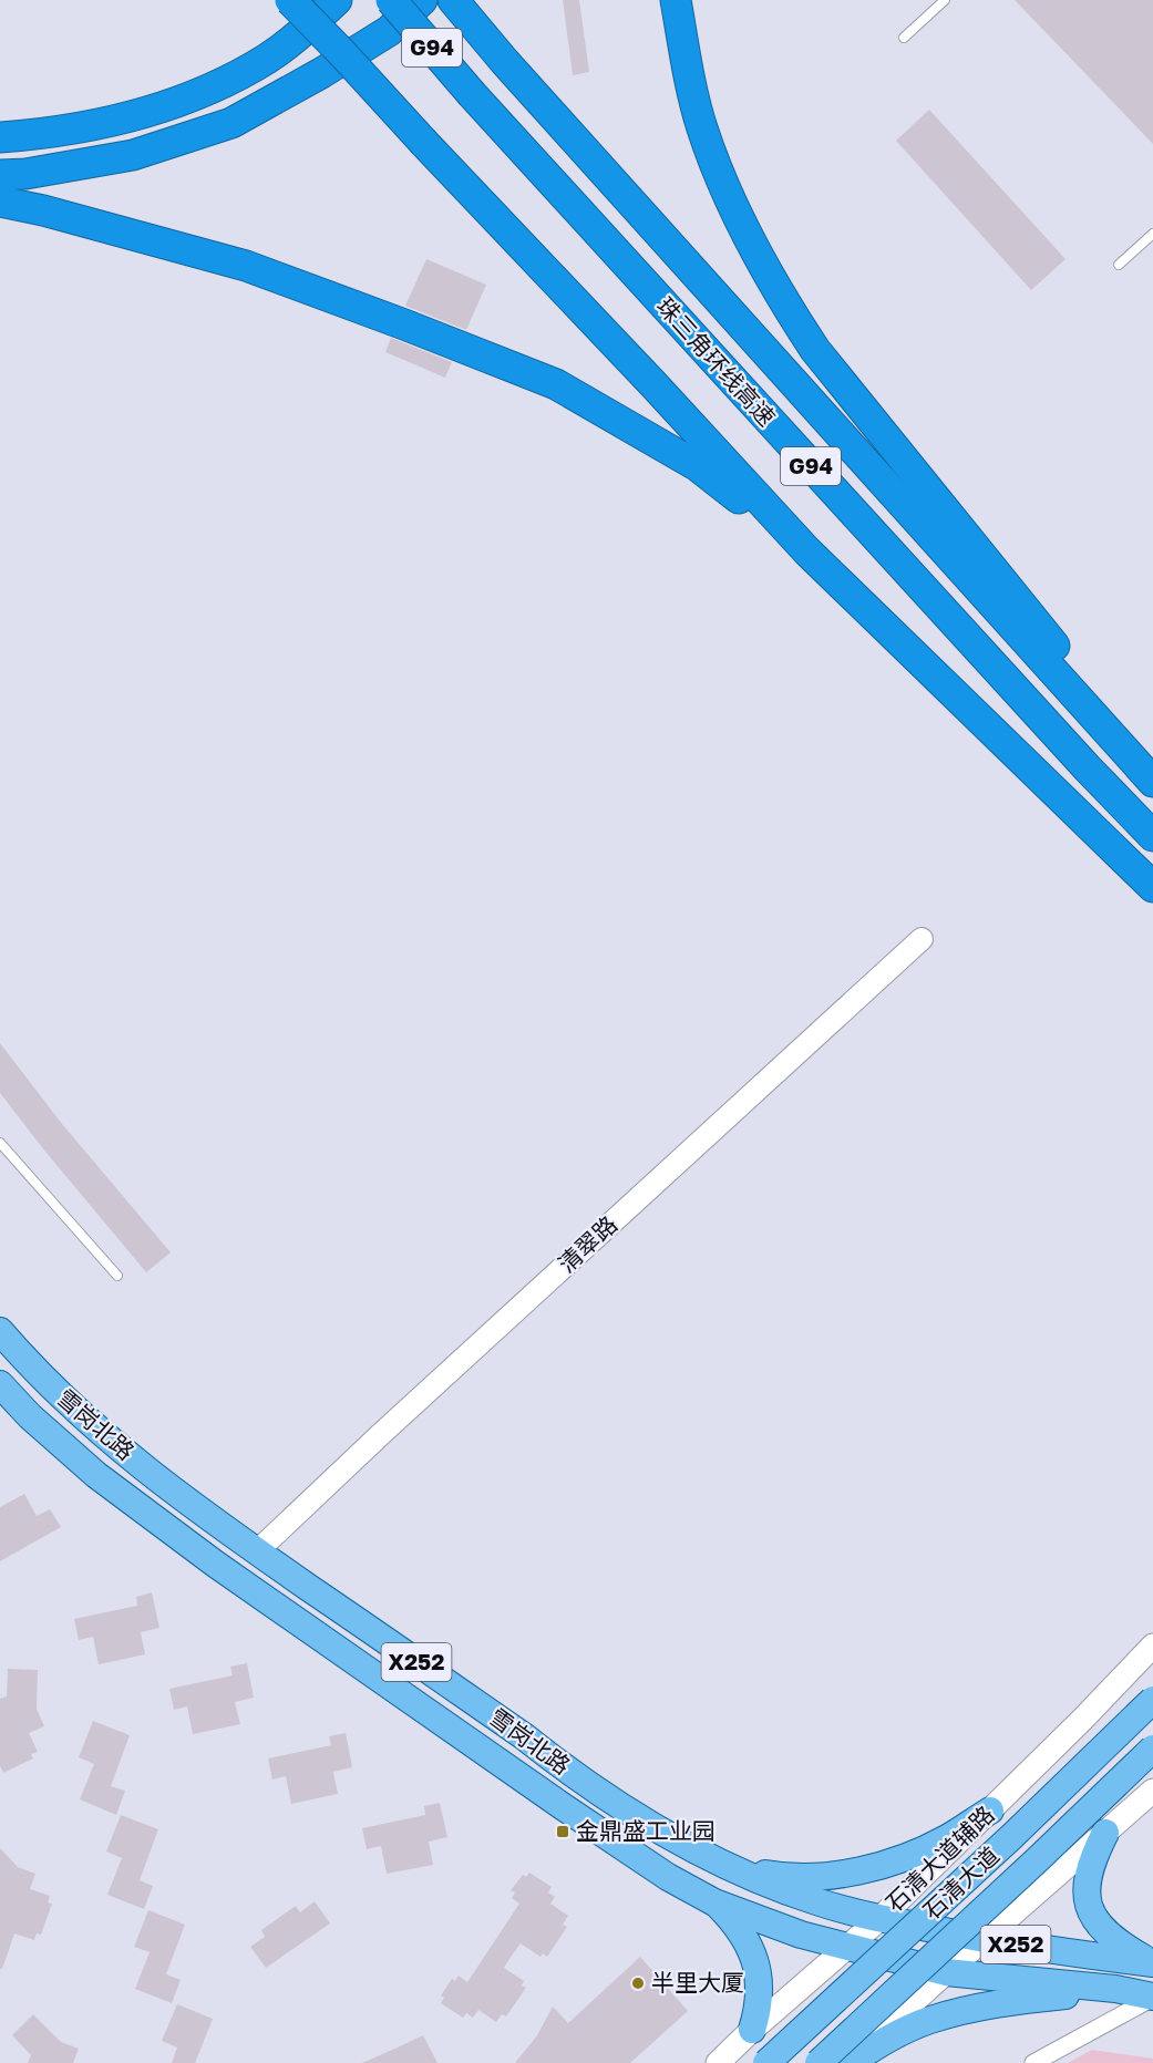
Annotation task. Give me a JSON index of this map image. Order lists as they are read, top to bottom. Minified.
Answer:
{"streets":{"highway":["G94","珠三角环线高速"],"main road":["雪岗北路","X252","石清大道辅路","石清大道"],"street":["清翠路"]},"crossings":[["清翠路","雪岗北路"],["雪岗北路","石清大道辅路"]],"places":{"transit":["金鼎盛工业园"],"other":["半里大厦"]}}
